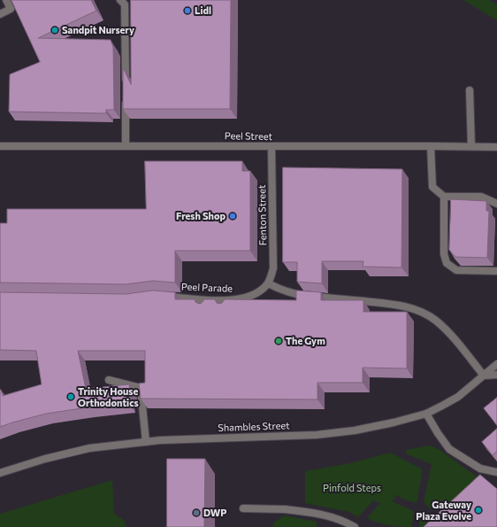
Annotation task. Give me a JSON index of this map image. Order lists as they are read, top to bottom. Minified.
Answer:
{"streets":{"street":["Peel Street","Fenton Street","Peel Parade","Shambles Street"]},"crossings":[["Peel Street","Fenton Street"],["Fenton Street","Peel Parade"]],"parks":["Pinfold Steps"],"places":["Lidl","Sandpit Nursery","Fresh Shop","The Gym","Trinity House Orthodontics","Gateway Plaza Evolve","DWP"]}
